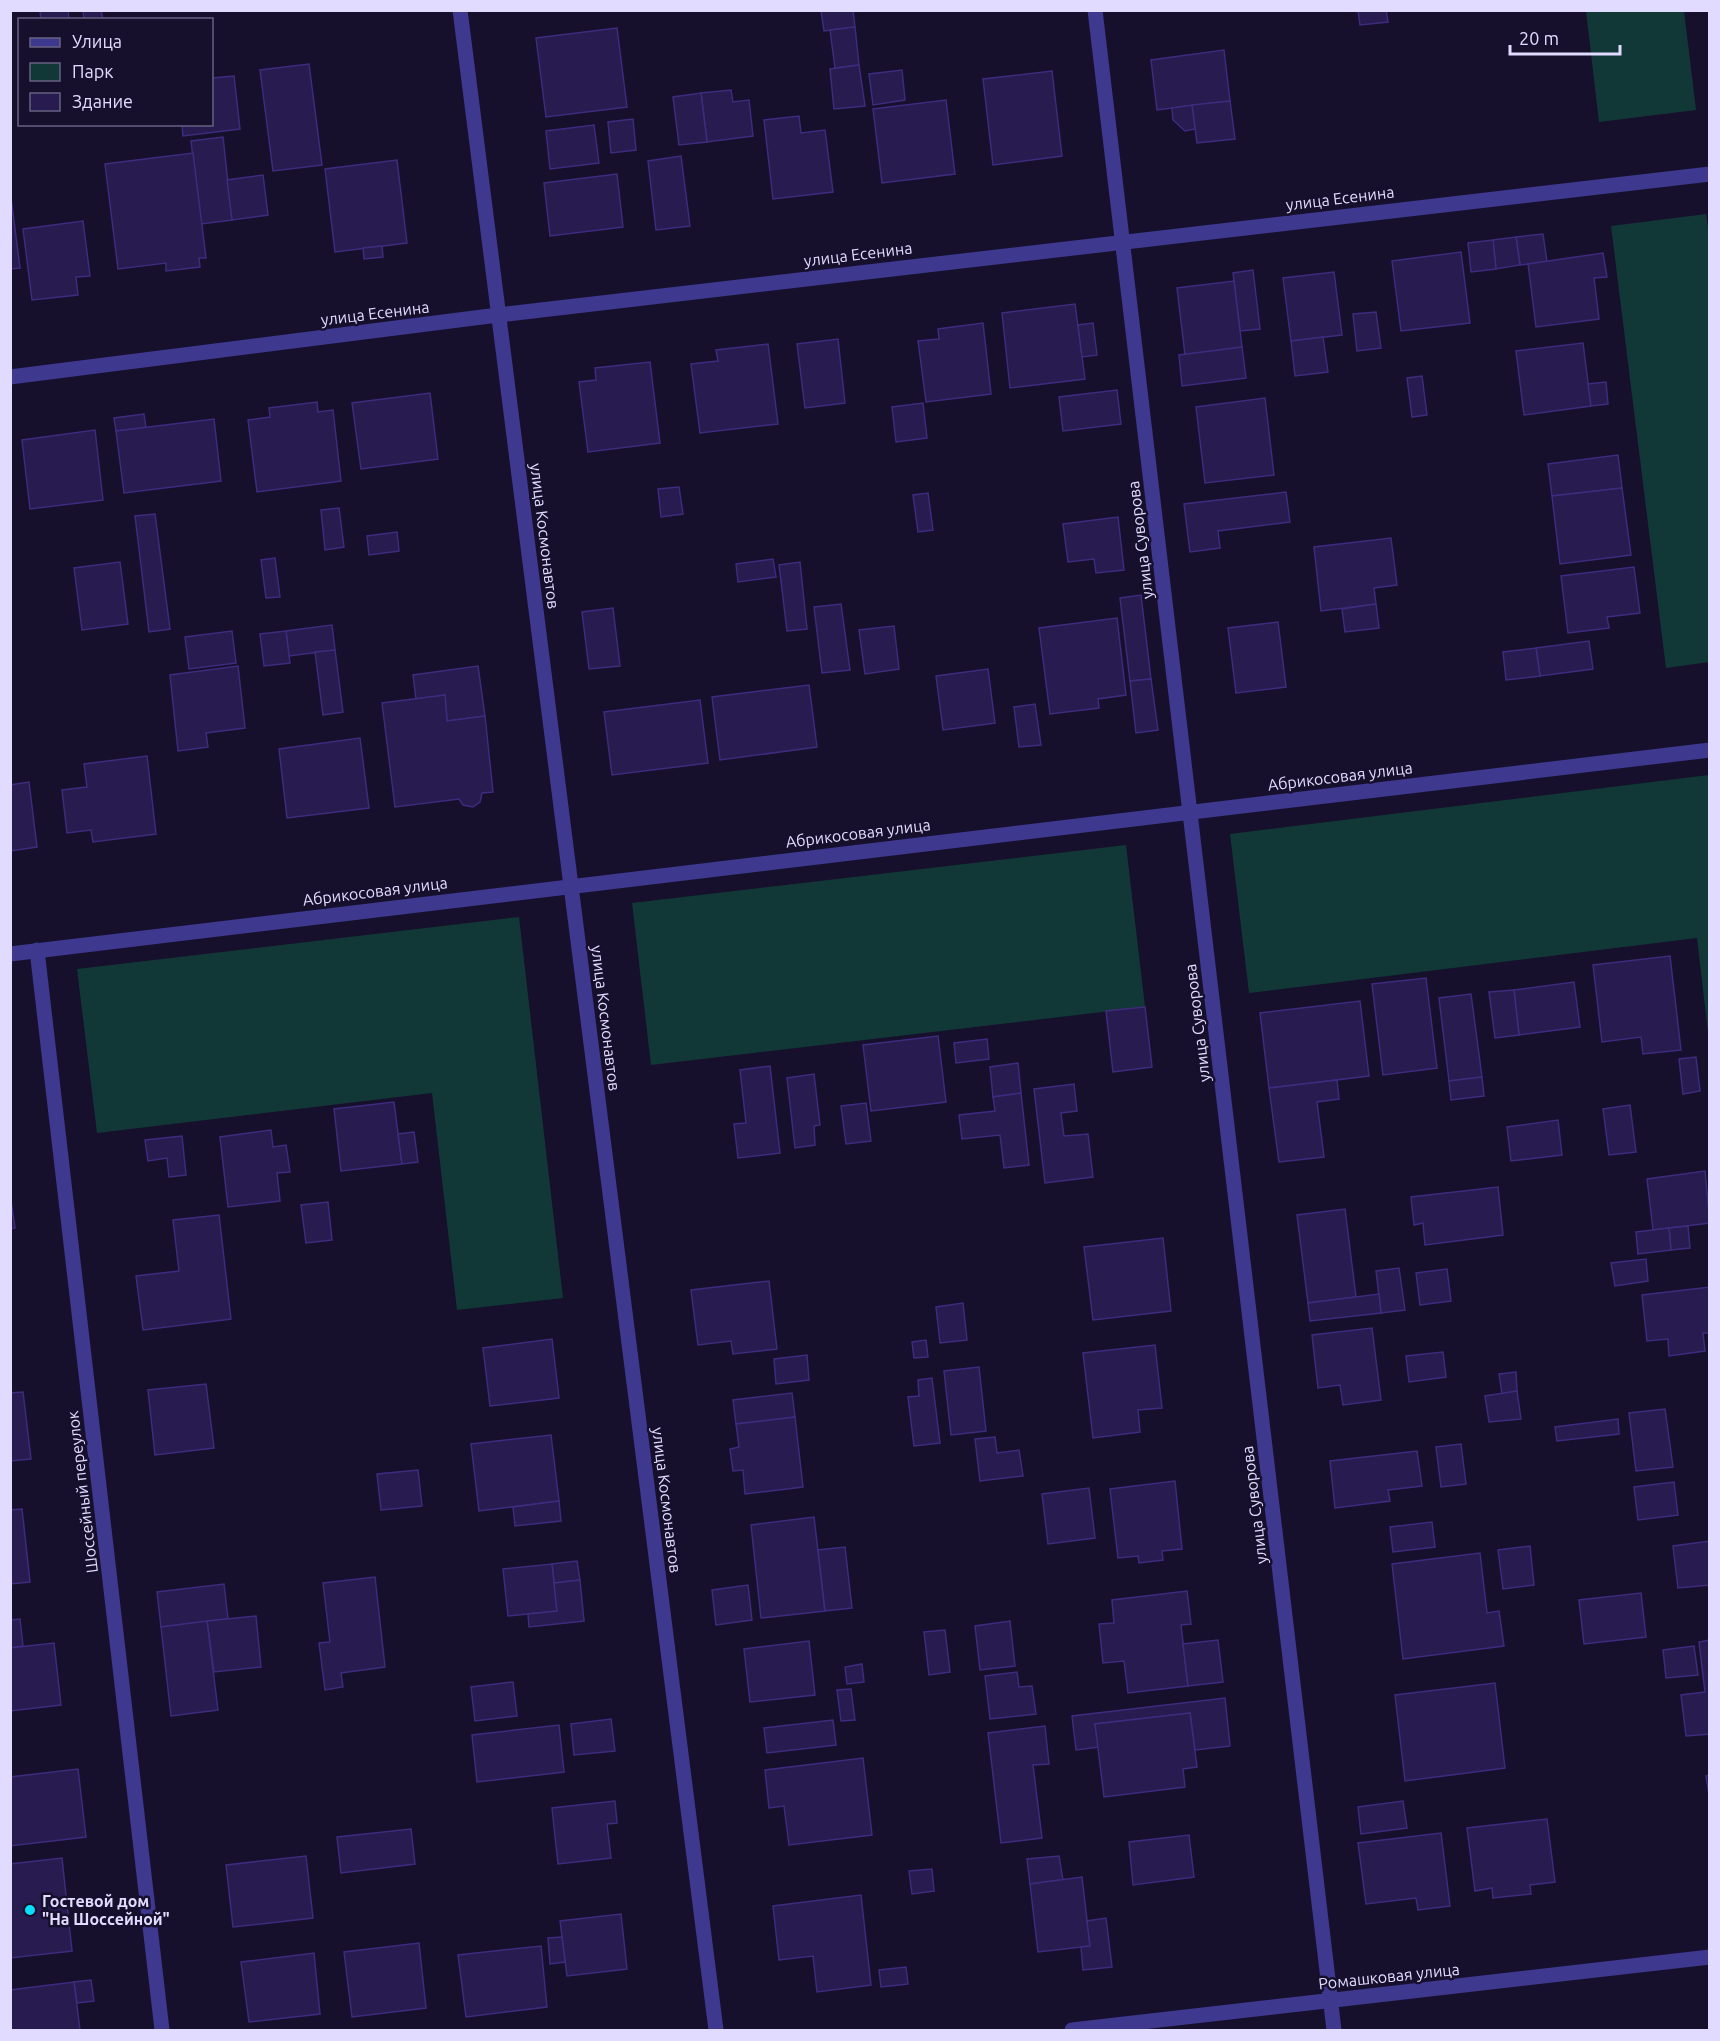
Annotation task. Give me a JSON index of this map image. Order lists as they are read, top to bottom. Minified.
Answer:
{"streets":{"street":["улица Есенина","улица Космонавтов","улица Суворова","Абрикосовая улица","Шоссейный переулок","Ромашковая улица"]},"crossings":[["улица Есенина","улица Космонавтов"],["улица Есенина","улица Суворова"],["улица Космонавтов","Абрикосовая улица"],["улица Суворова","Абрикосовая улица"],["улица Суворова","Ромашковая улица"],["Абрикосовая улица","Шоссейный переулок"]],"places":["Гостевой дом \"На Шоссейной\""],"legend":["Улица","Парк","Здание"],"scale_bar":"20 m"}
